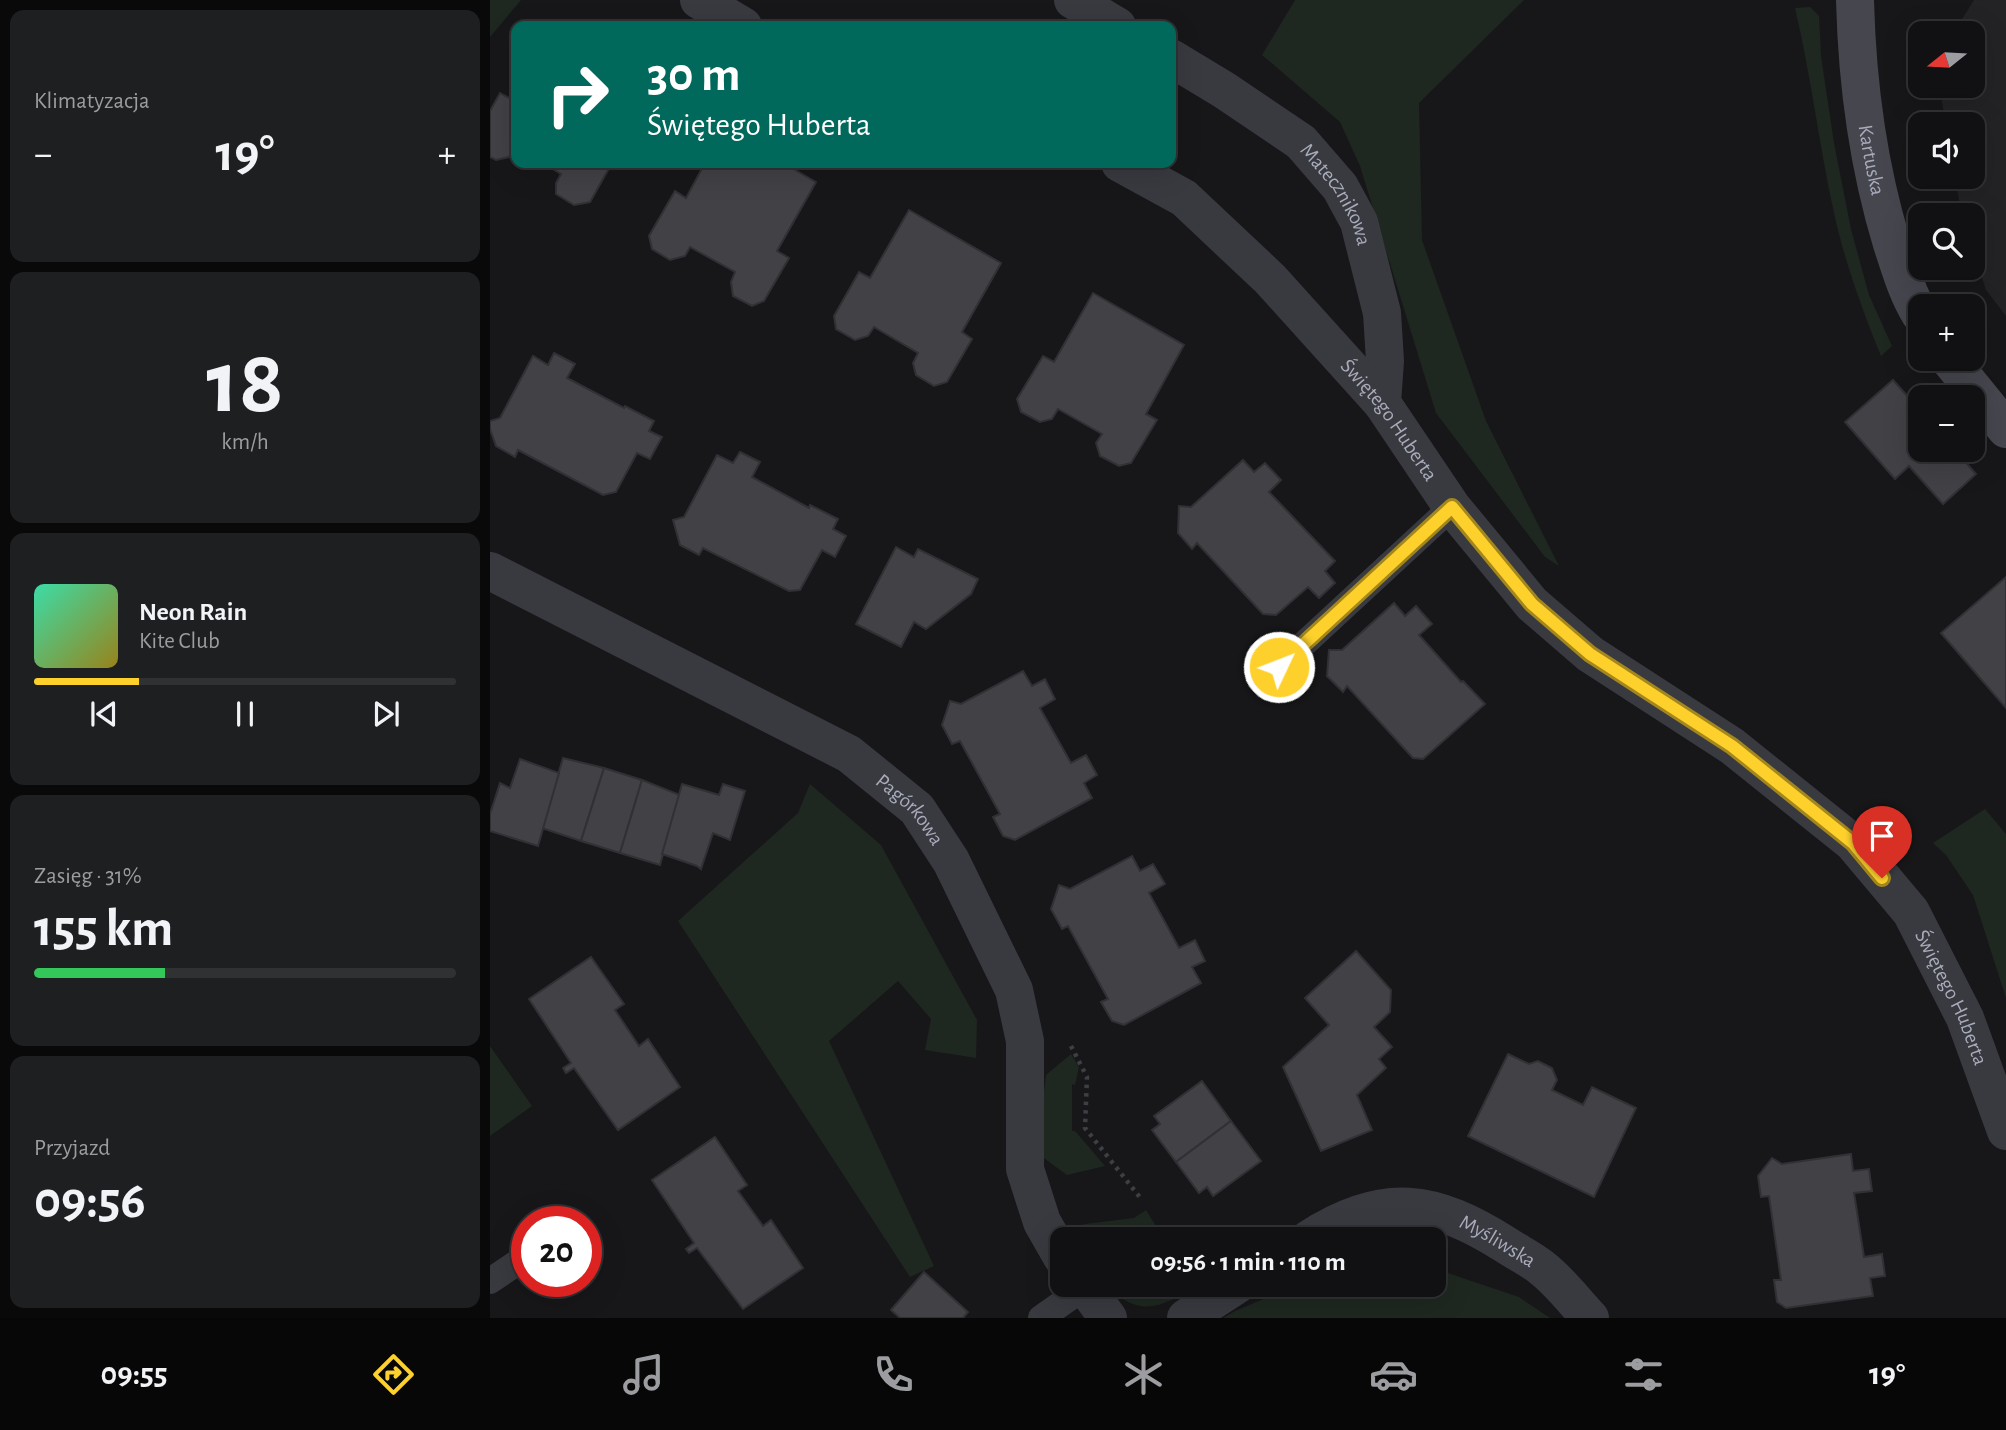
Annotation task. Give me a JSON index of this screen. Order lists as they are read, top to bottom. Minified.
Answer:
{"streets":{"street":["Kartuska","Matecznikowa","Świętego Huberta","Pagórkowa","Myśliwska"]},"crossings":[["Matecznikowa","Świętego Huberta"]],"north":"left","page":{"tile":["Klimatyzacja",["18","km/h"],["Zasięg · 31%","155 km"],["Przyjazd","09:56"]],"map_buttons":["+","−"],"turn":["30 m","Świętego Huberta"],"heat":["−","19°","+"],"song":["Neon Rain","Kite Club"],"limit":"20","trip":"09:56 · 1 min · 110 m","tabs":["09:55","19°"]}}
